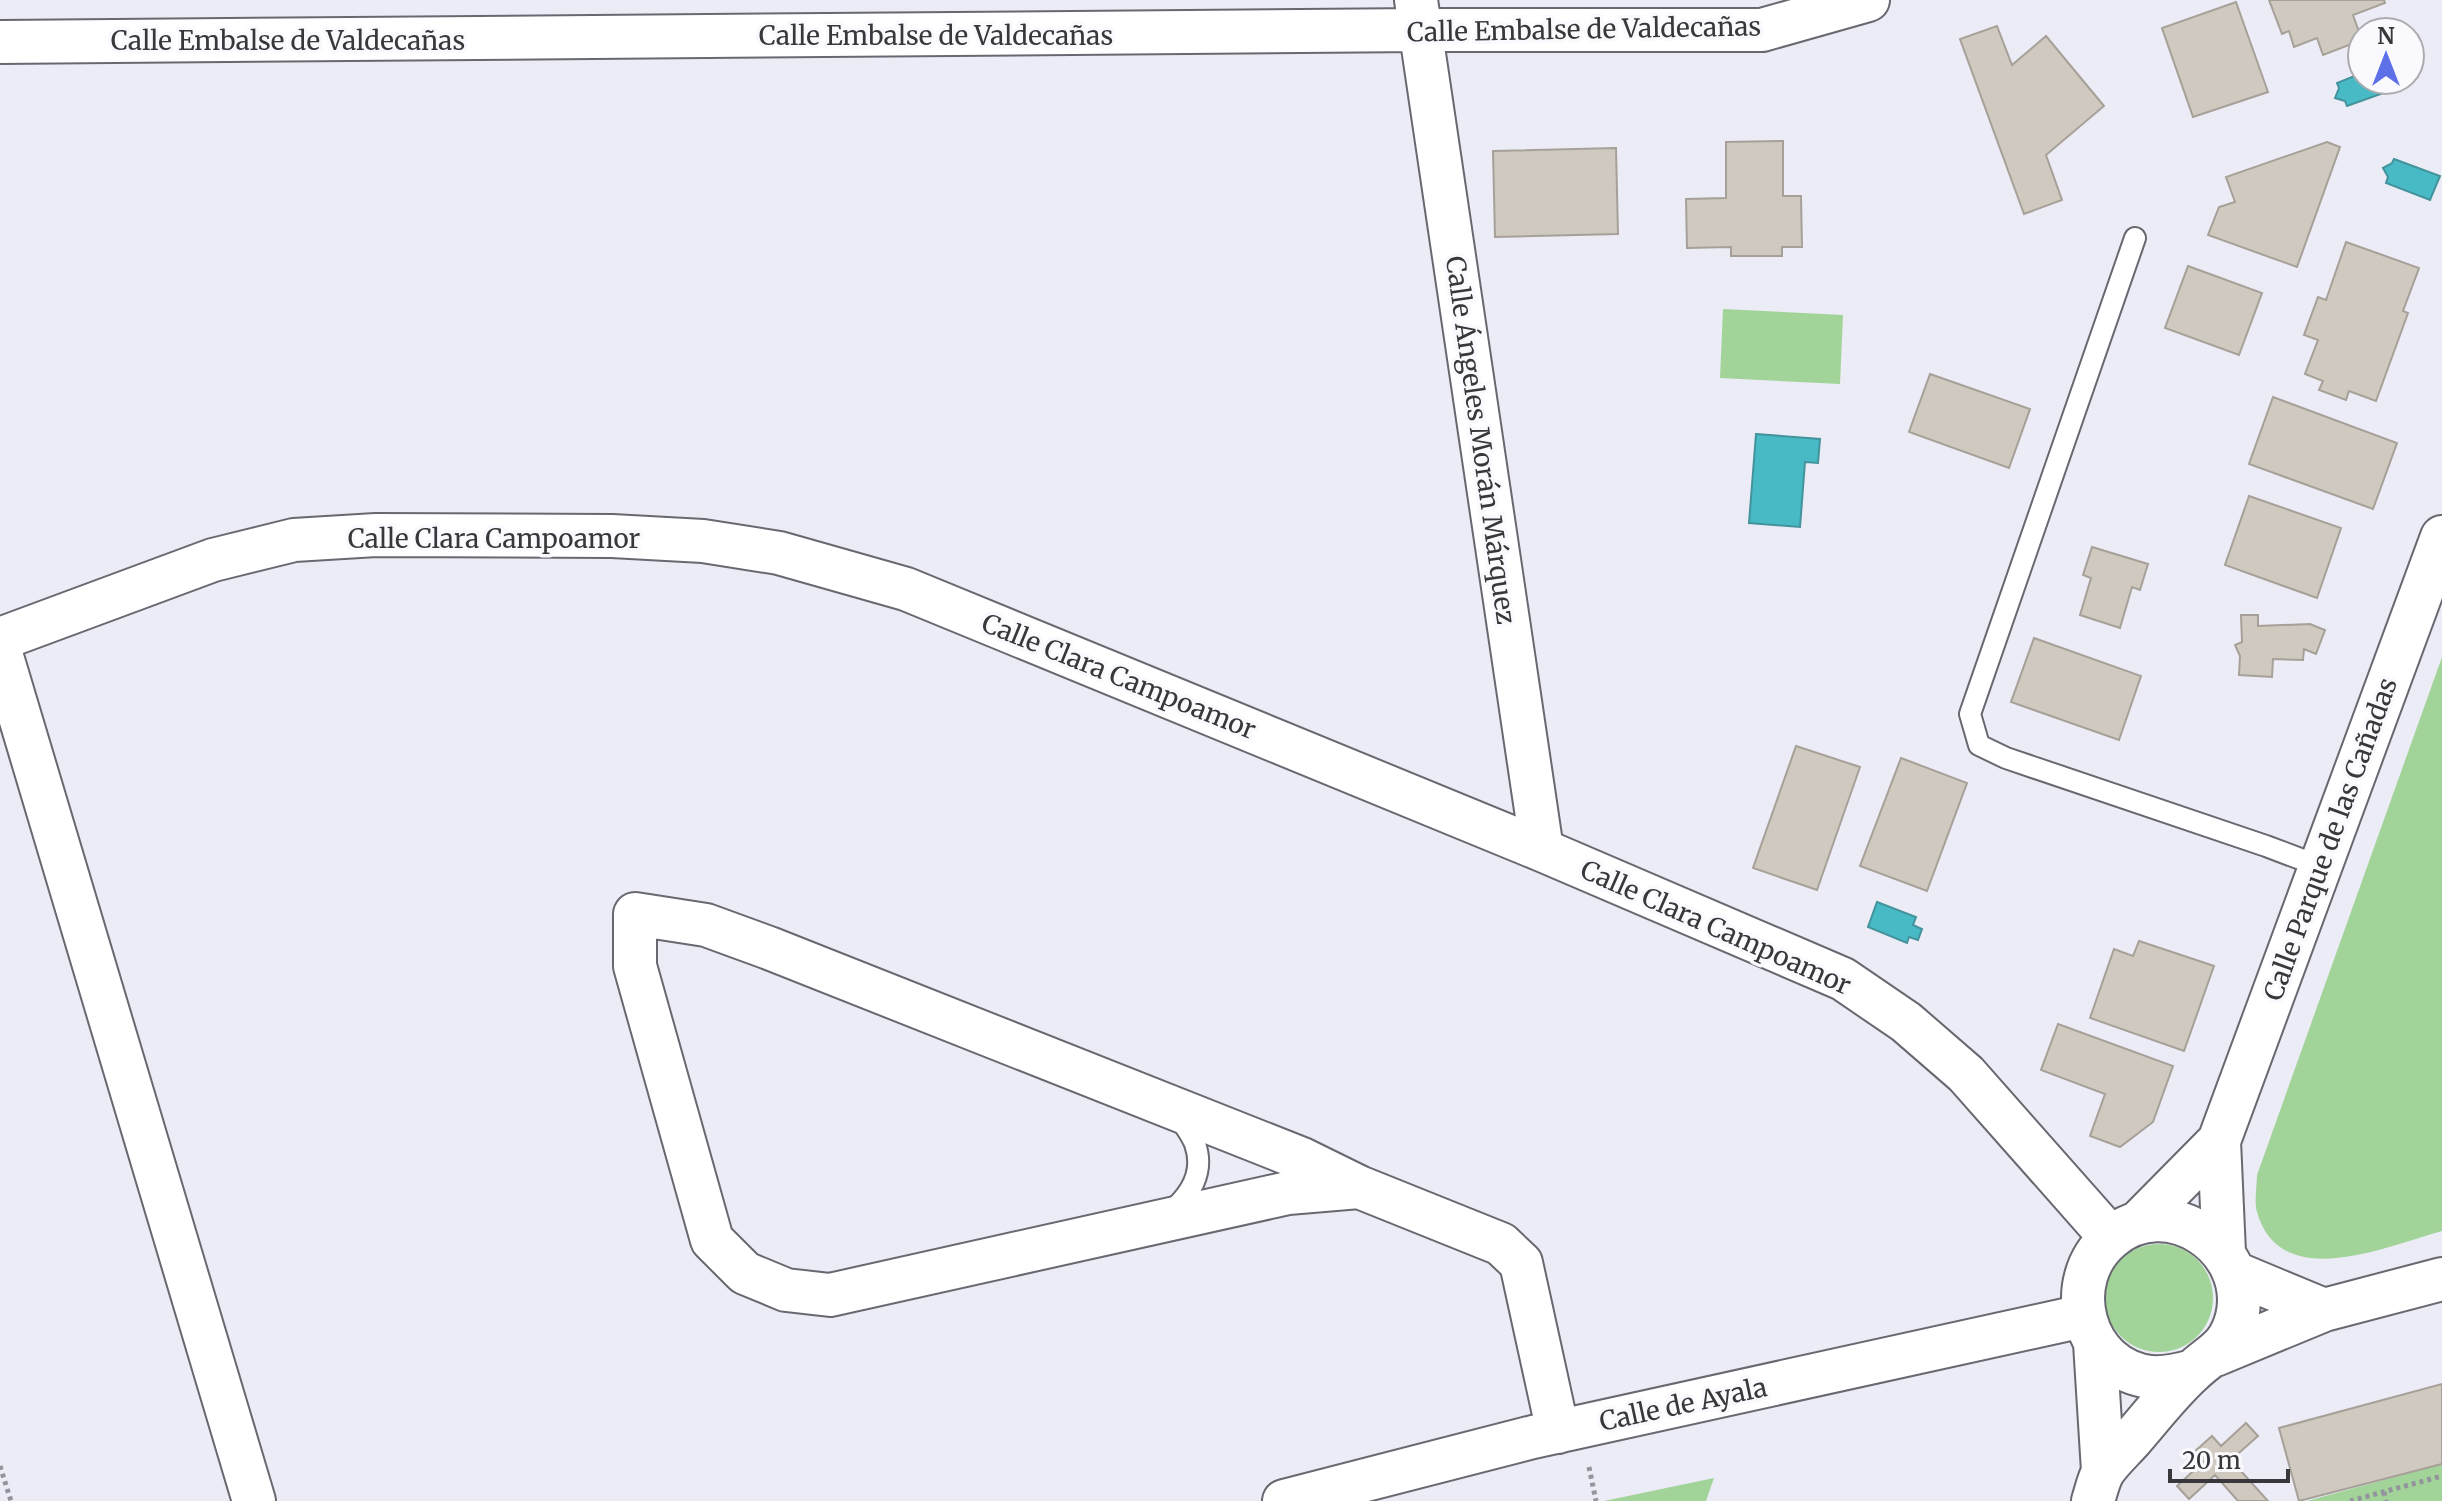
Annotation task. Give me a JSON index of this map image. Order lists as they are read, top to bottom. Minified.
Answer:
{"streets":{"street":["Calle Embalse de Valdecañas","Calle Ángeles Morán Márquez","Calle Clara Campoamor","Calle Parque de las Cañadas","Calle de Ayala"]},"crossings":[["Calle Embalse de Valdecañas","Calle Ángeles Morán Márquez"],["Calle Ángeles Morán Márquez","Calle Clara Campoamor"],["Calle Clara Campoamor","Calle Parque de las Cañadas"],["Calle Clara Campoamor","Calle de Ayala"],["Calle Parque de las Cañadas","Calle de Ayala"]],"scale_bar":"20 m","north":"top"}
